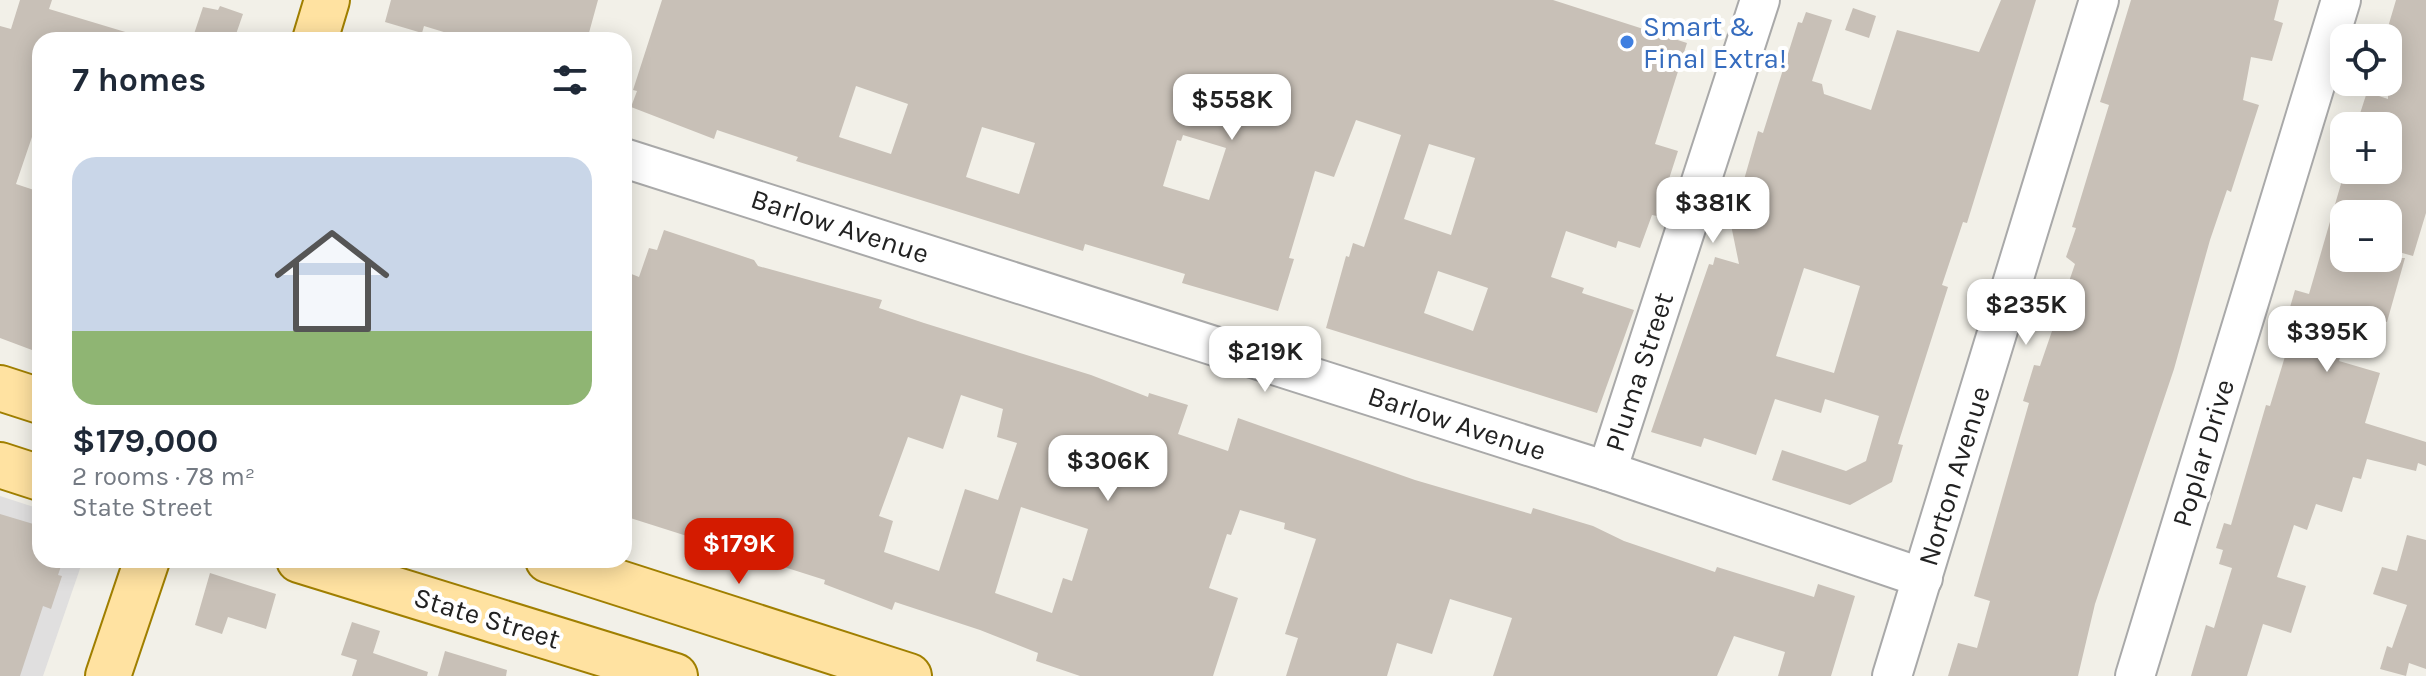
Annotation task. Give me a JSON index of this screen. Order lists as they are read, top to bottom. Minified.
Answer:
{"streets":{"main road":["State Street"],"street":["Barlow Avenue","Pluma Street","Poplar Drive","Norton Avenue"]},"crossings":[["Barlow Avenue","Pluma Street"],["Barlow Avenue","Norton Avenue"]],"places":["Smart & Final Extra!"],"page":{"map_buttons":["+","−"],"heading":"7 homes","price":["$558K","$381K","$235K","$395K","$219K","$306K","$179K"],"list":[{"name":"$179,000","note":"2 rooms · 78 m² · State Street"}]}}
